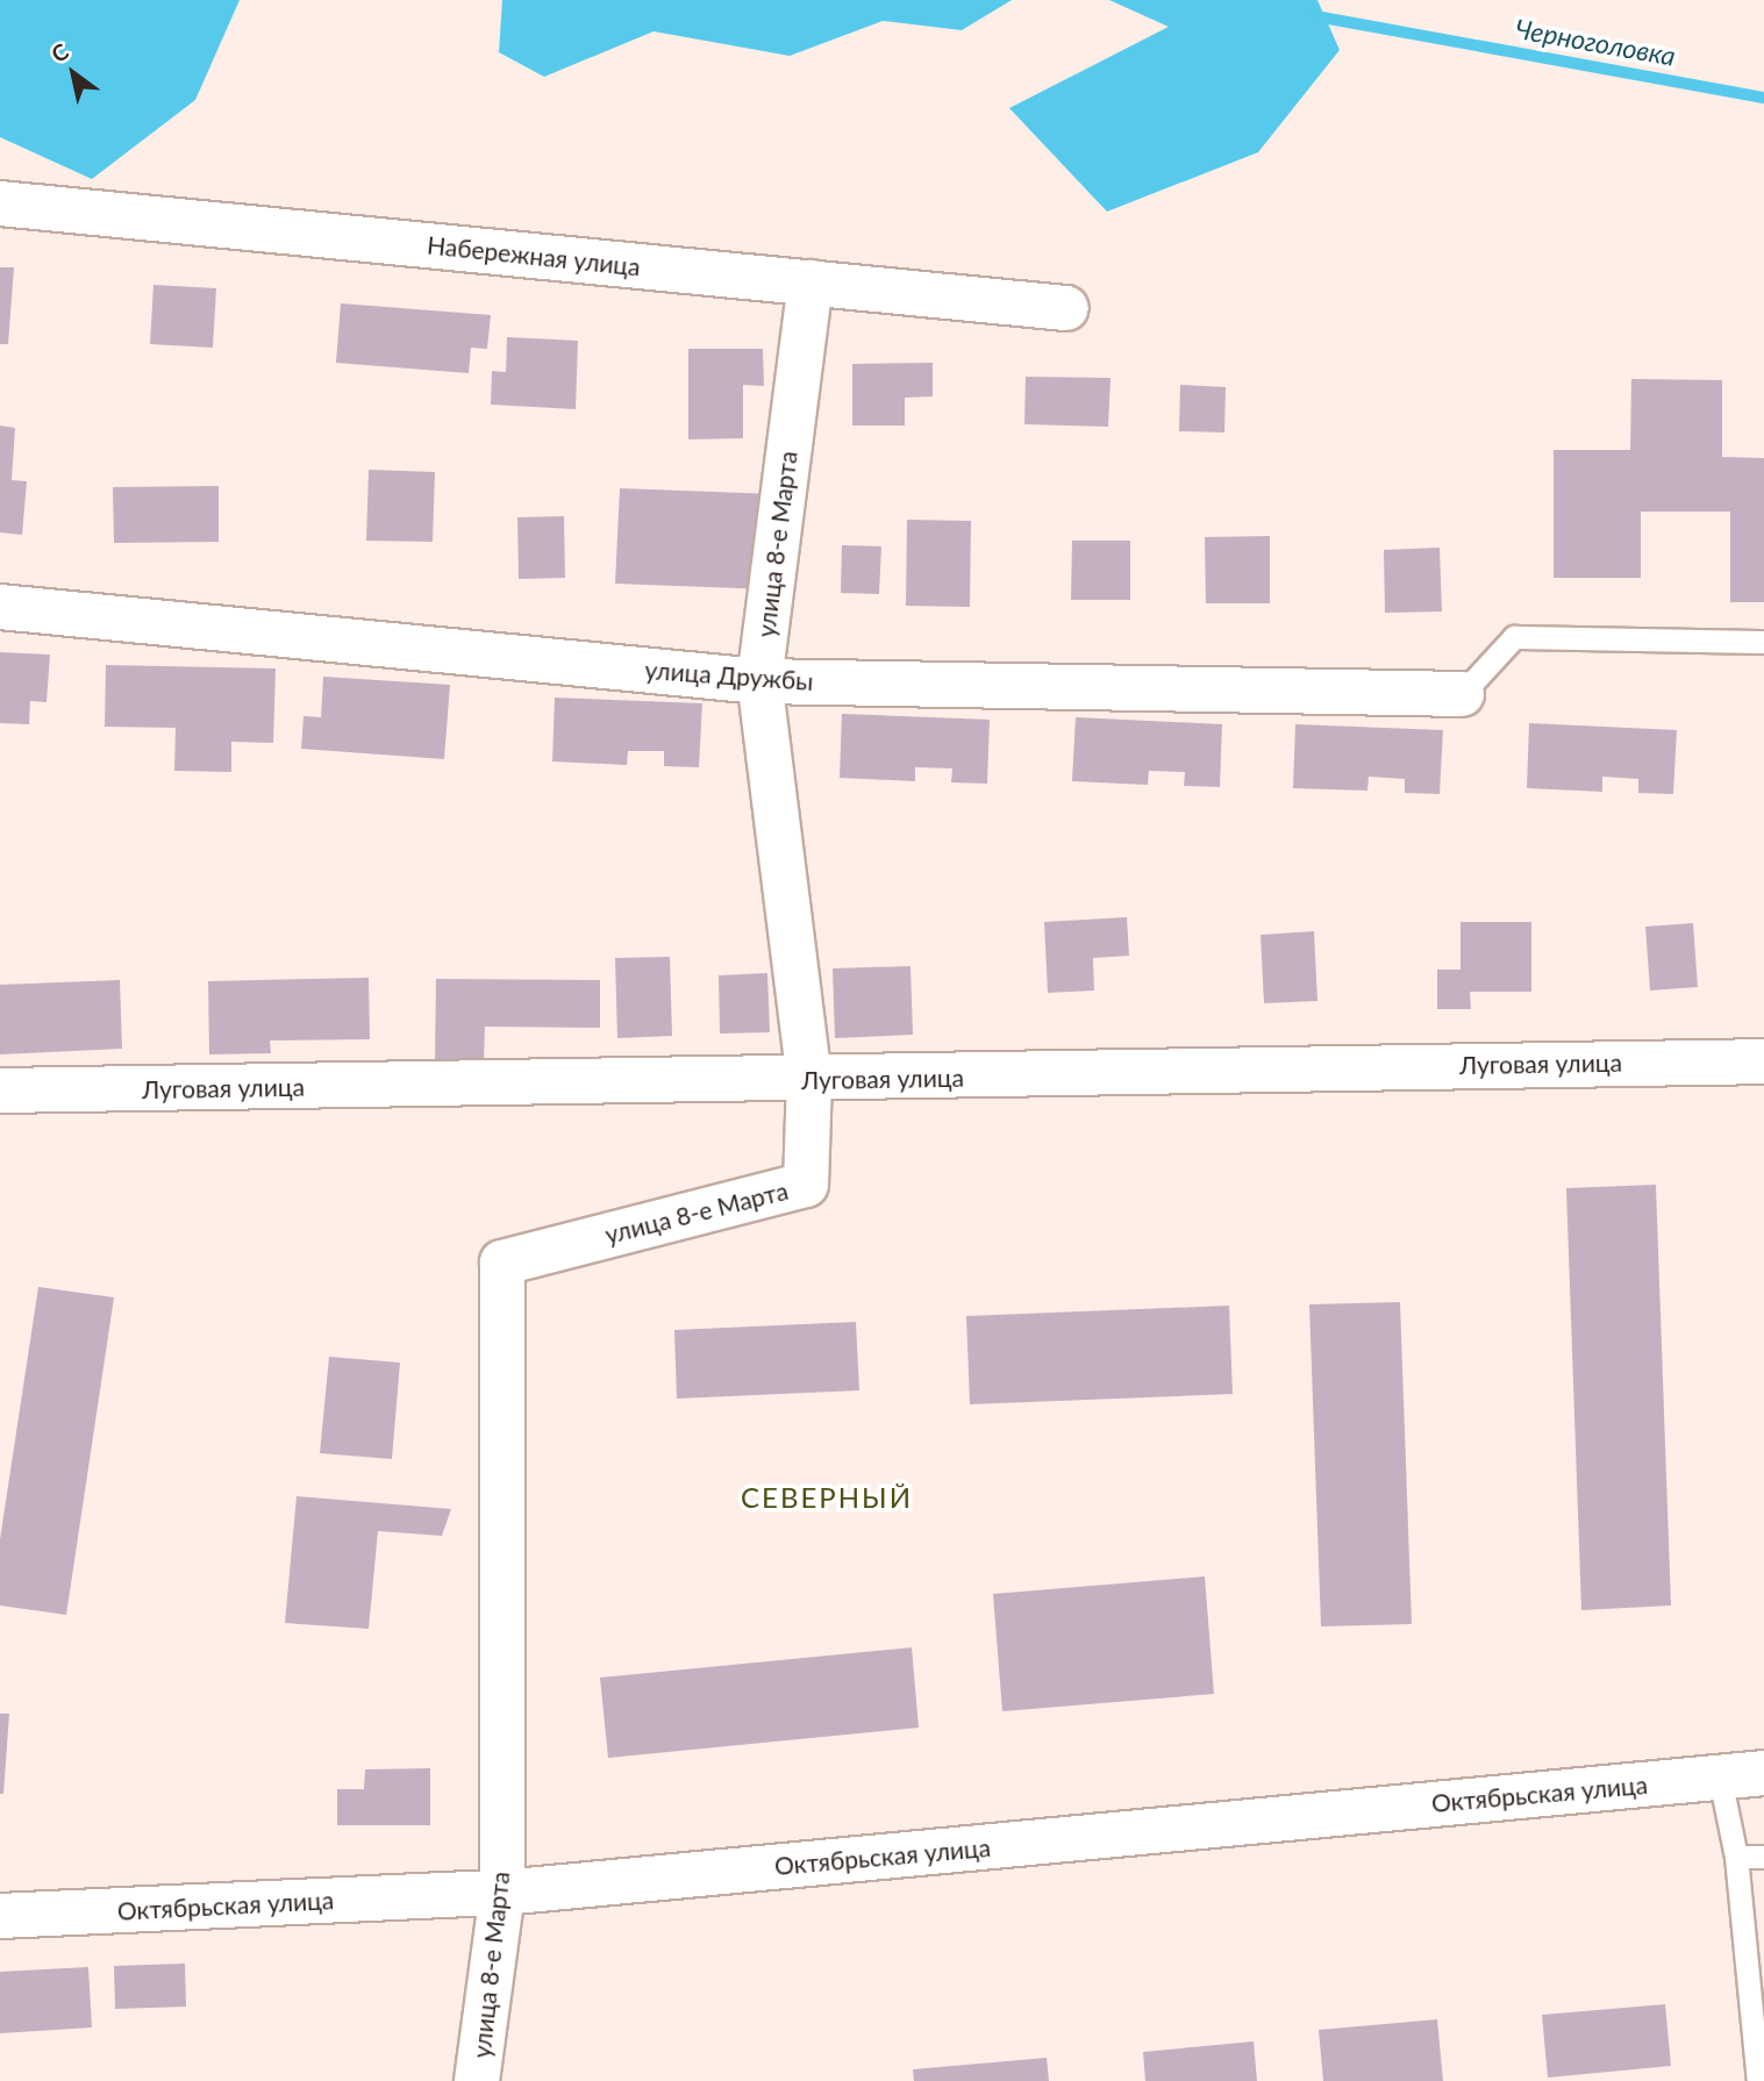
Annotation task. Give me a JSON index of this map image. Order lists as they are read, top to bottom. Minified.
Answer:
{"streets":{"street":["Набережная улица","улица 8-е Марта","улица Дружбы","Луговая улица","Октябрьская улица"]},"crossings":[["Набережная улица","улица 8-е Марта"],["улица 8-е Марта","улица Дружбы"],["улица 8-е Марта","Луговая улица"],["улица 8-е Марта","Октябрьская улица"]],"districts":["СЕВЕРНЫЙ"],"water":["Черноголовка"],"north":"top left"}
